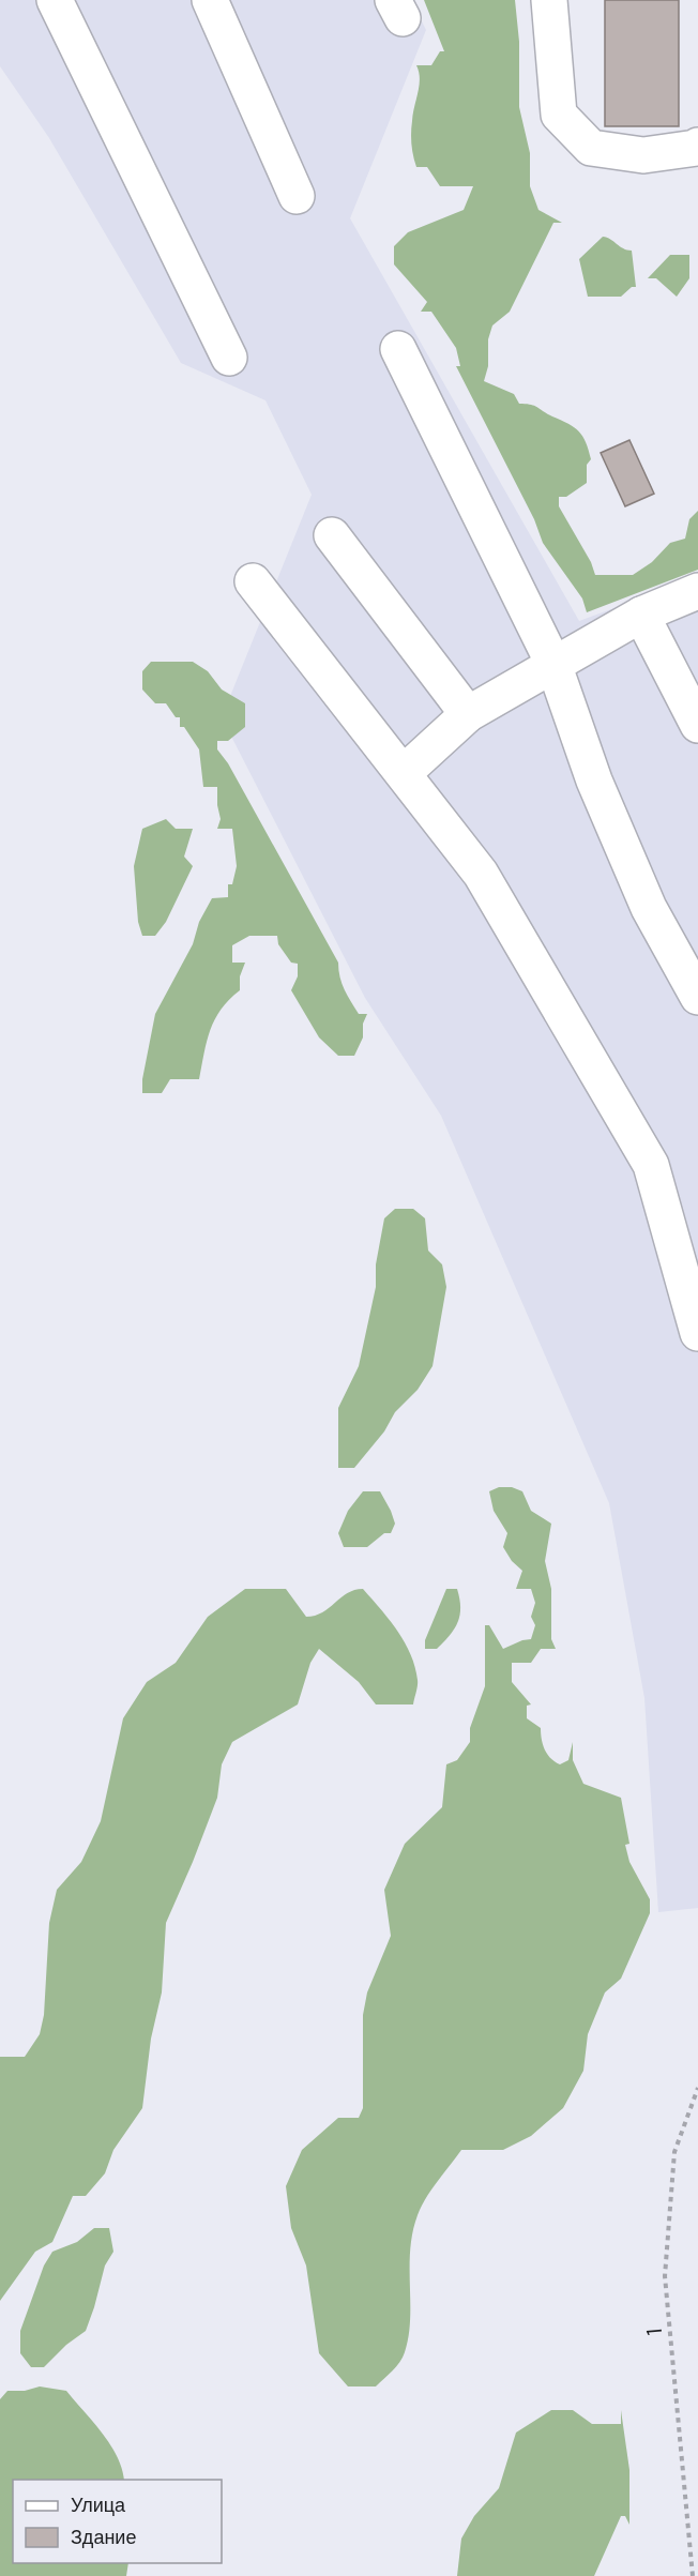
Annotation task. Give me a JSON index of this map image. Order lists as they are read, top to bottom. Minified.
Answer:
{"streets":{"path":["1"]},"legend":["Улица","Здание"]}
